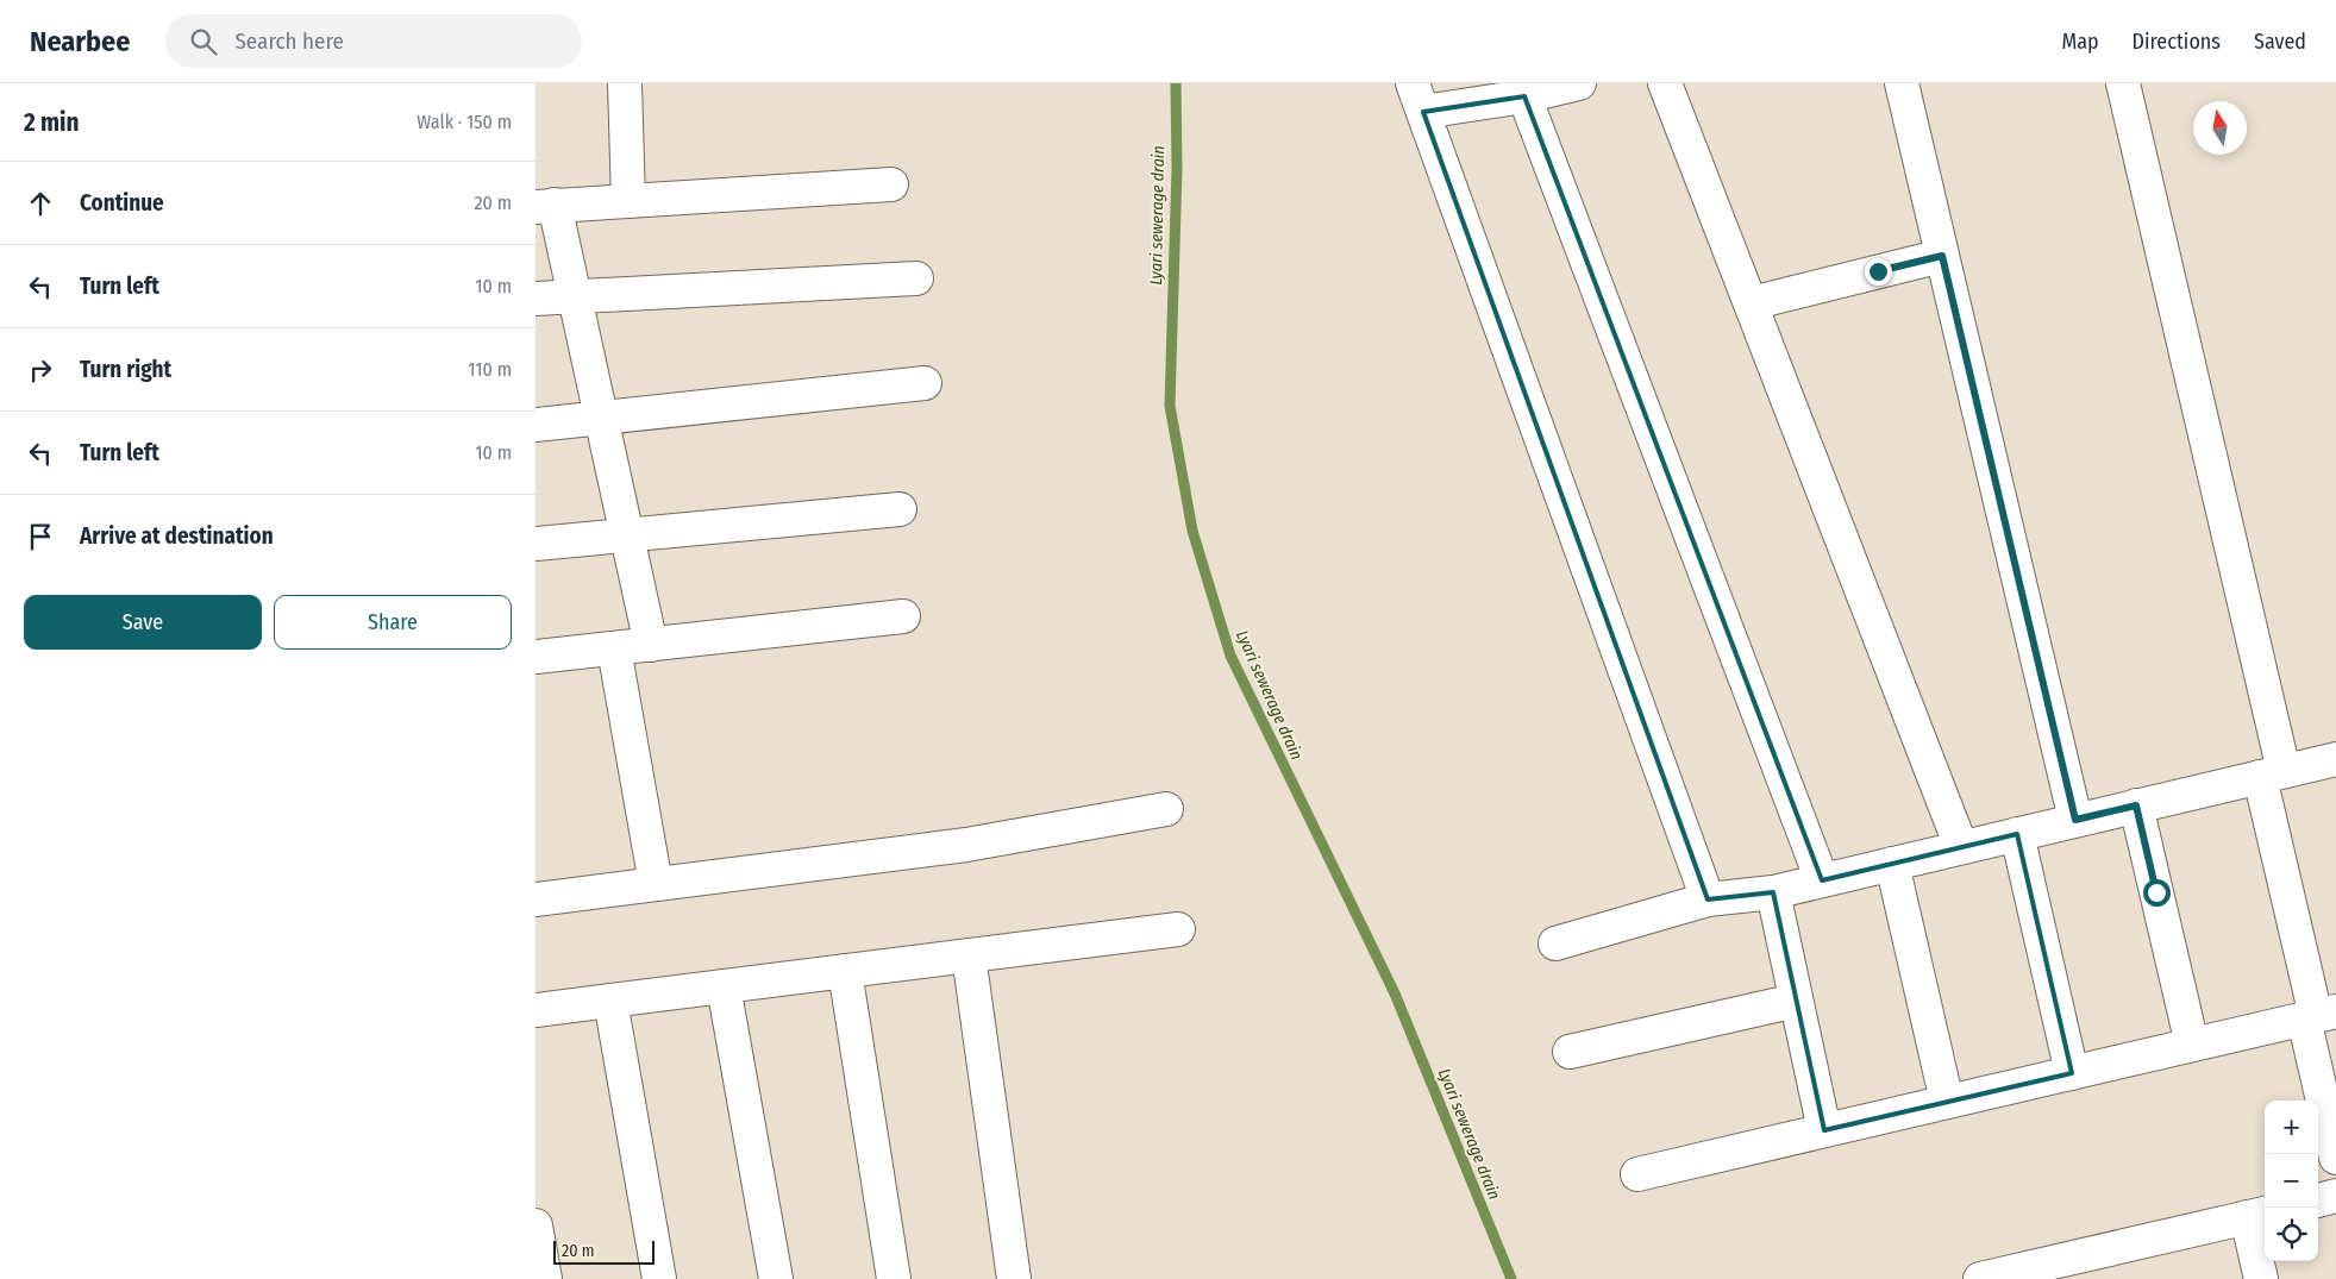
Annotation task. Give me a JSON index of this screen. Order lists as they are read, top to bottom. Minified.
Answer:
{"water":["Lyari sewerage drain"],"scale_bar":"20 m","north":"top","page":{"header":"Nearbee","search":"Search here","nav":["Map","Directions","Saved"],"heading":["2 min","Walk · 150 m"],"list":[["Continue","20 m"],["Turn left","10 m"],["Turn right","110 m"],["Turn left","10 m"],"Arrive at destination"],"buttons":["Save","Share"],"map_buttons":["+","−"],"scale":"20 m"}}
